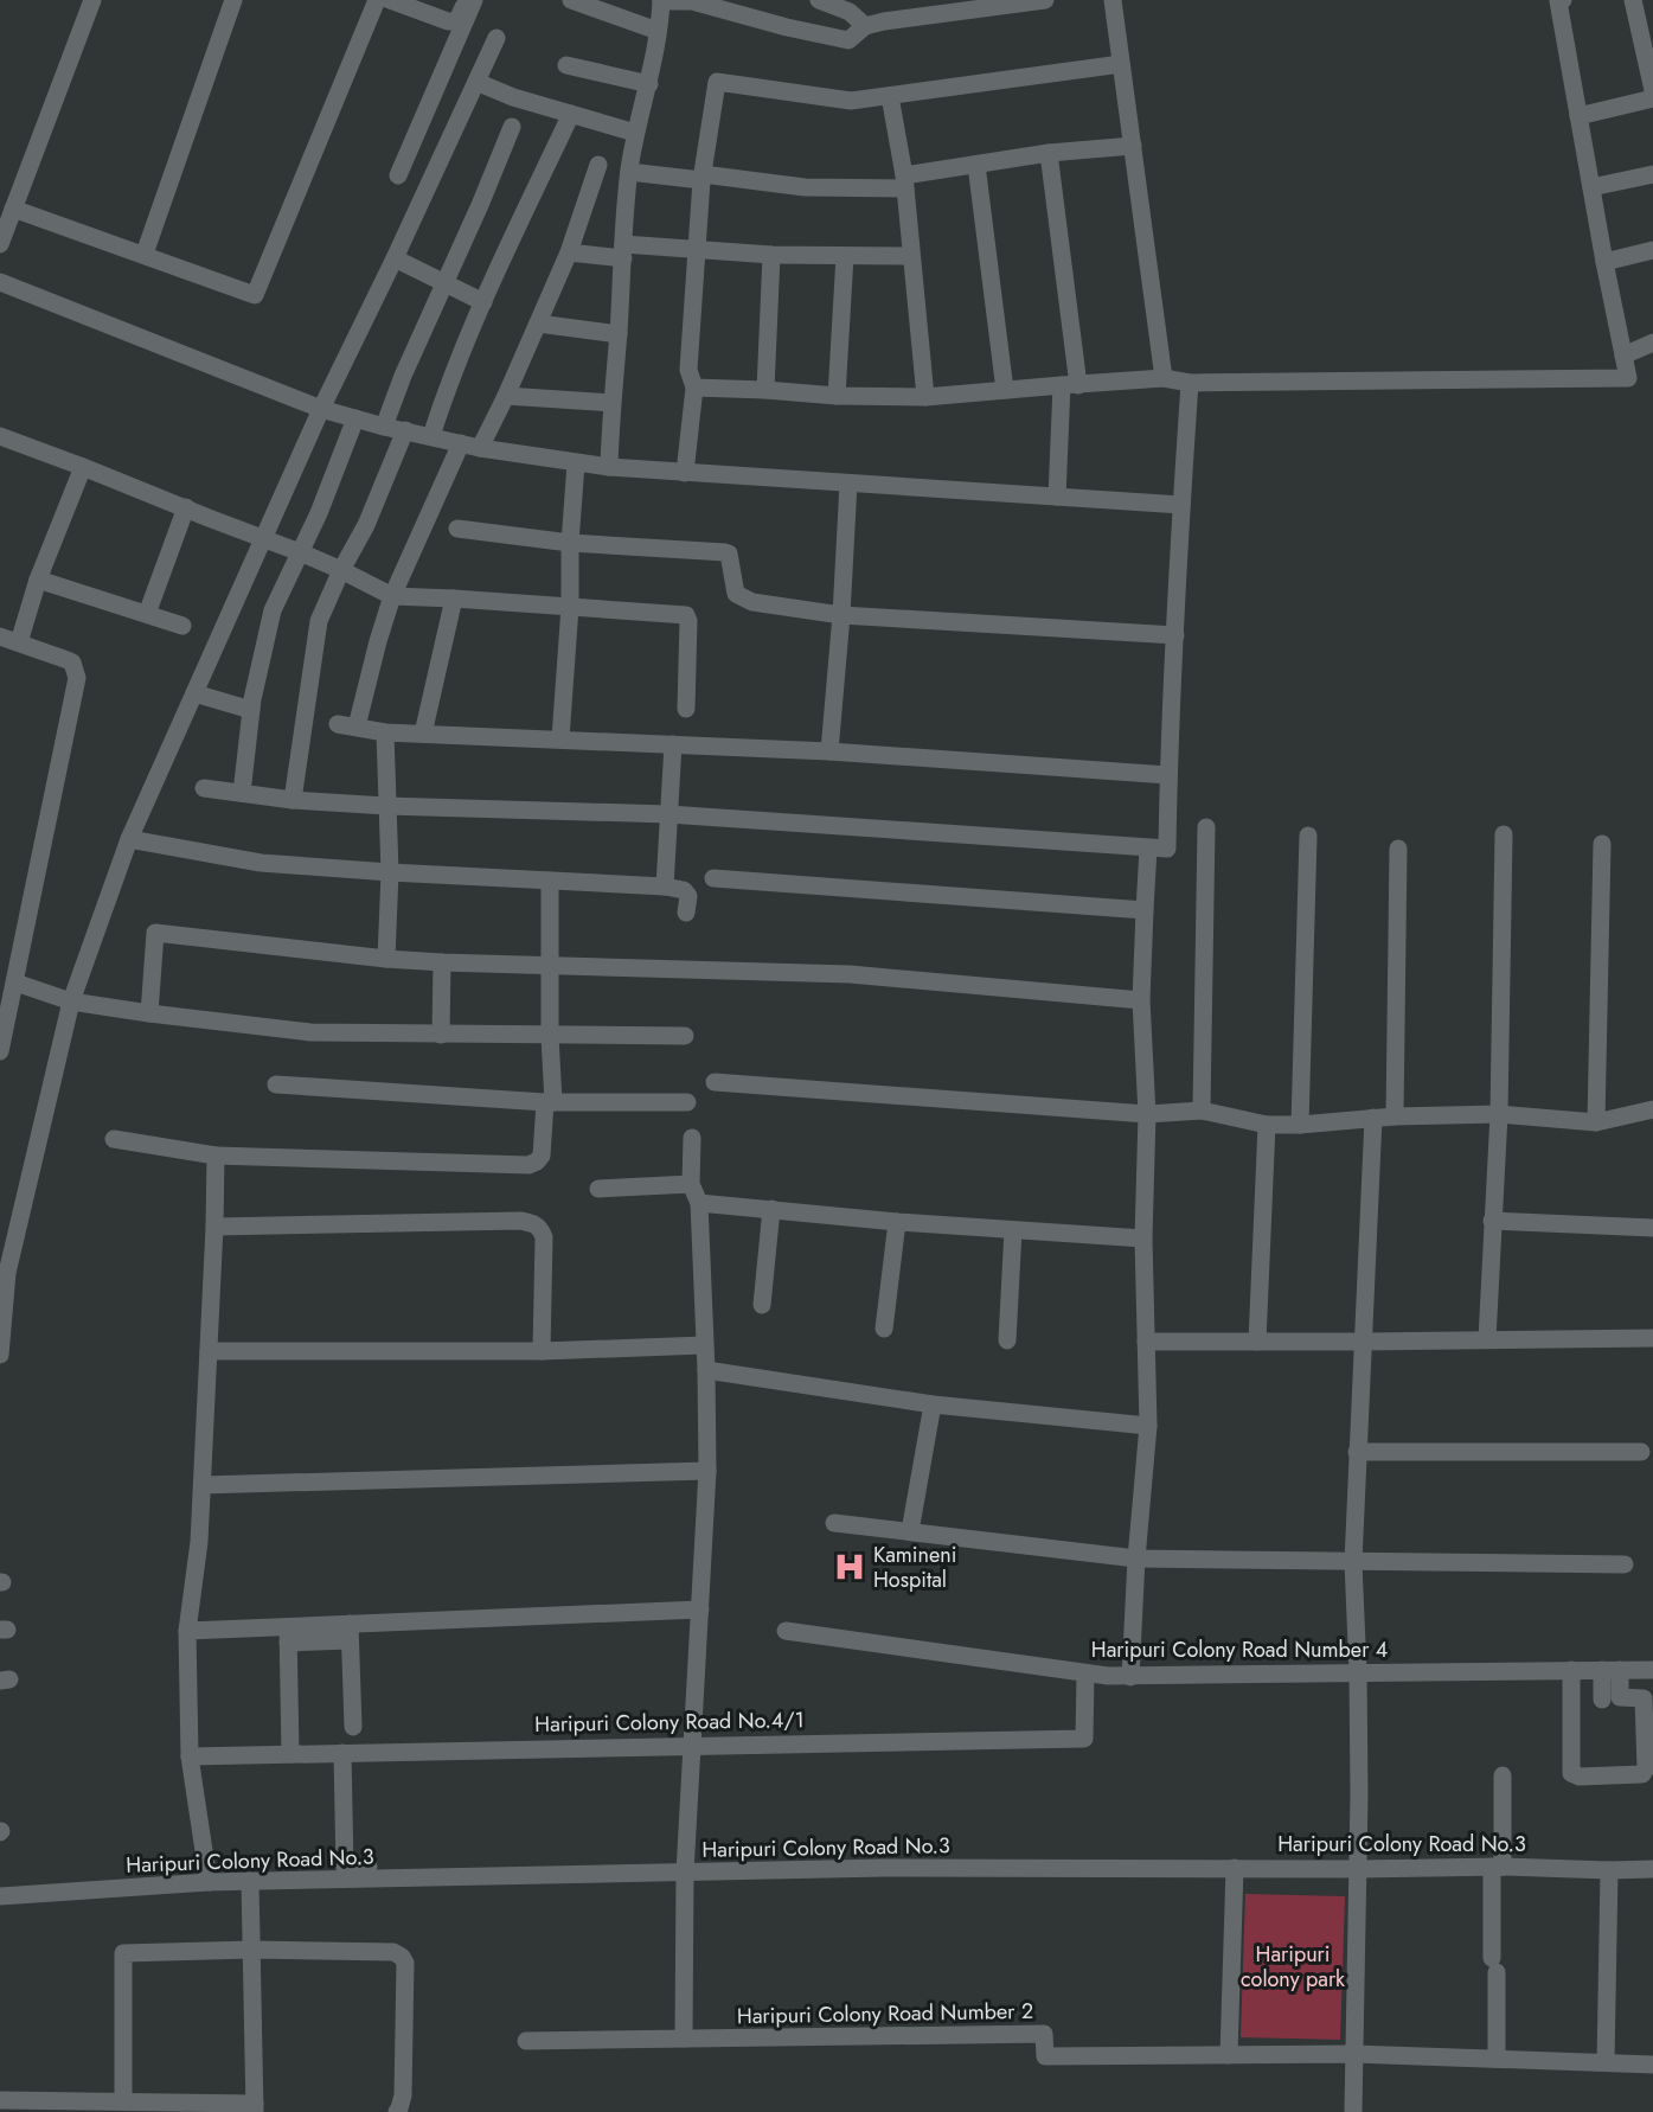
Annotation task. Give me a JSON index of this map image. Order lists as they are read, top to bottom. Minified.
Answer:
{"streets":{"street":["Haripuri Colony Road Number 4","Haripuri Colony Road No.4/1","Haripuri Colony Road No.3","Haripuri Colony Road Number 2"]},"crossings":[["Haripuri Colony Road Number 4","Haripuri Colony Road No.4/1"]],"parks":["Haripuri colony park"],"places":{"hospital":["Kamineni Hospital"]}}
